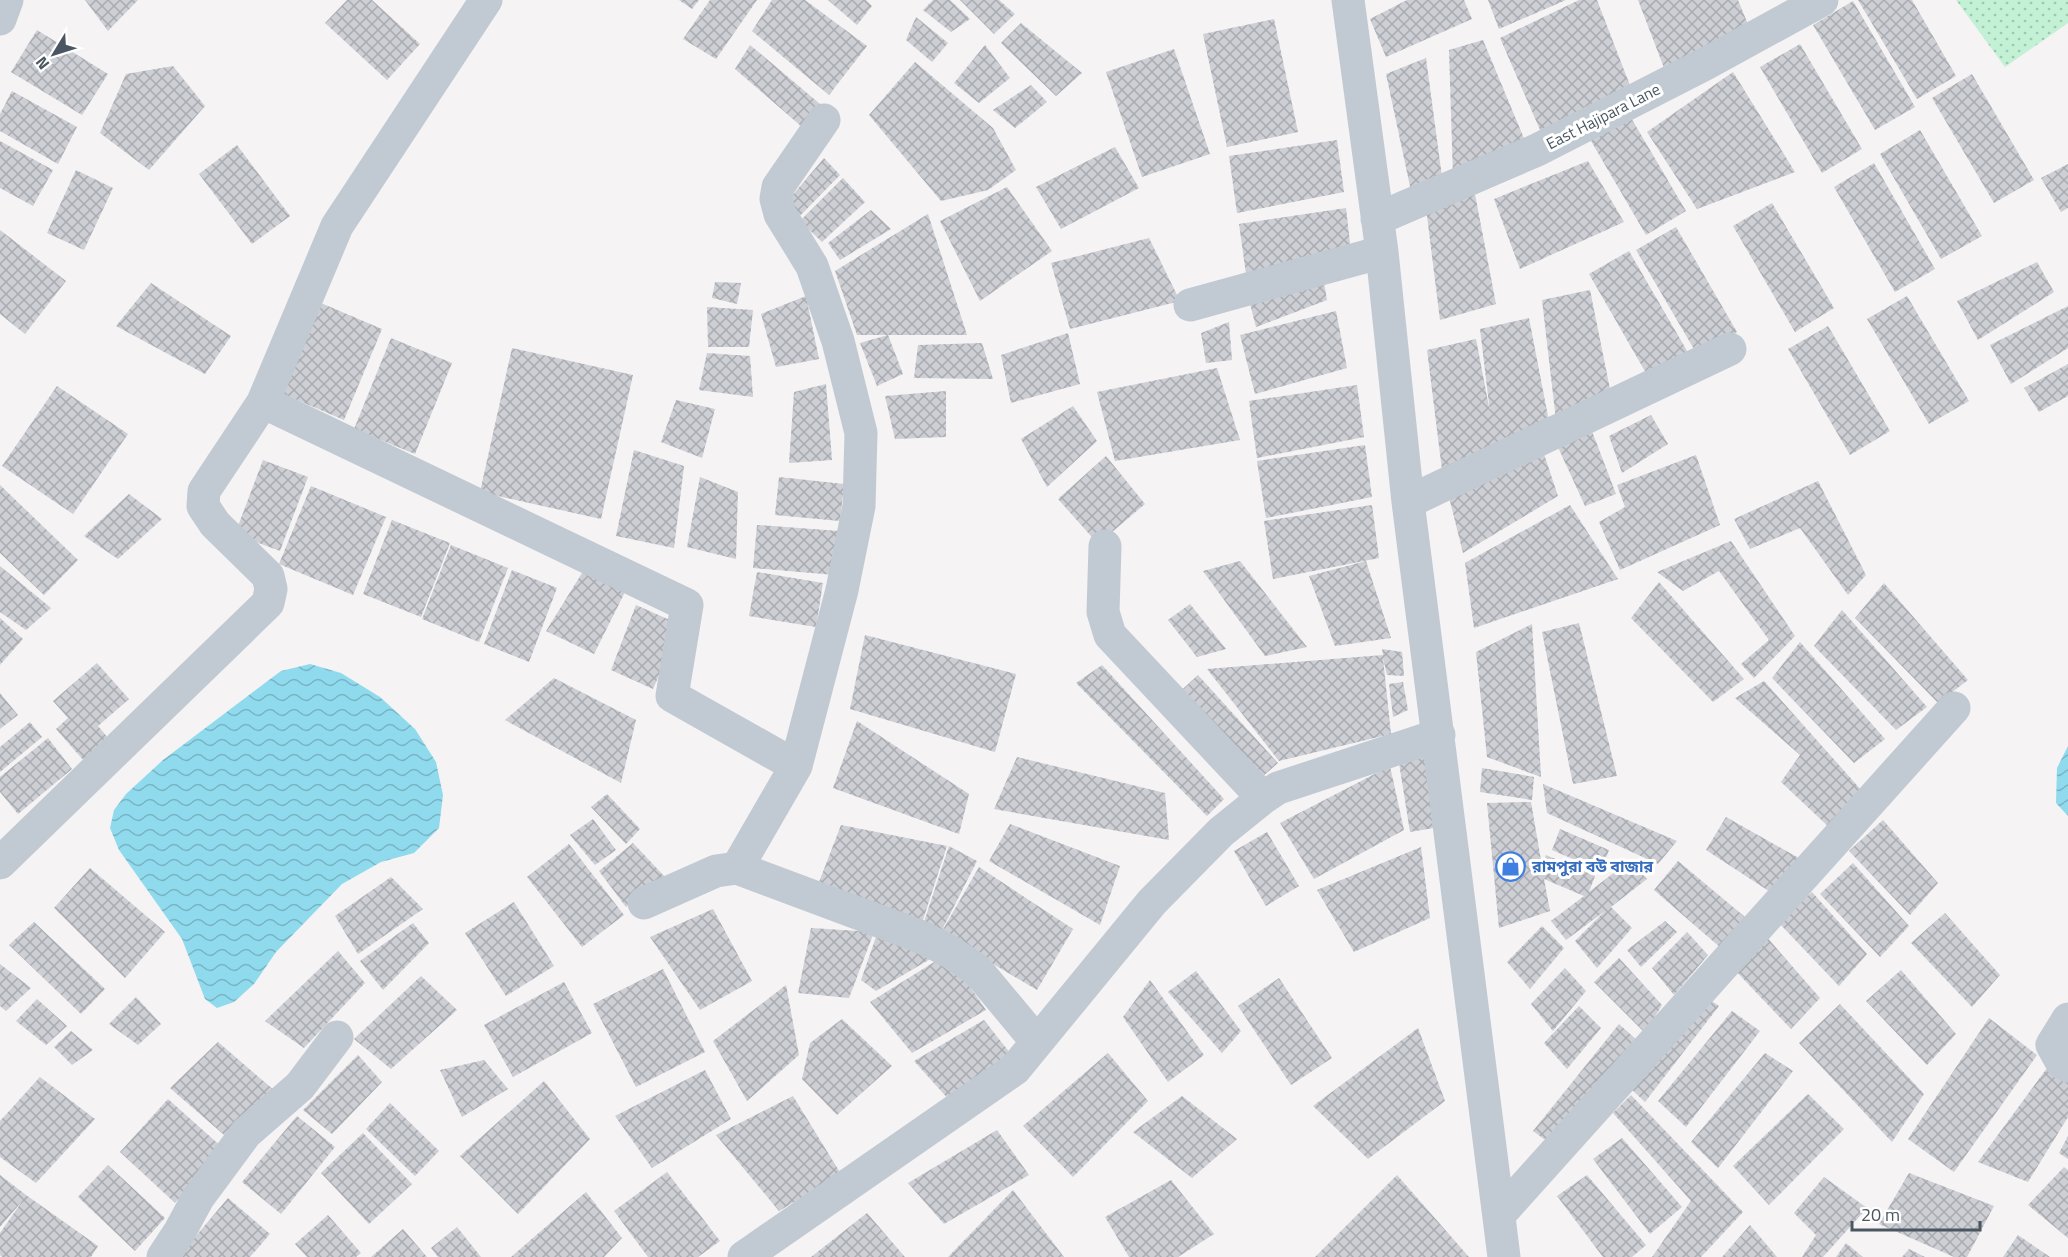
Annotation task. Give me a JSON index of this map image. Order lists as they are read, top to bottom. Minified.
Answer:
{"streets":{"street":["East Hajipara Lane"]},"places":{"shop":["রামপুরা বউ বাজার"]},"scale_bar":"20 m","north":"bottom left"}
